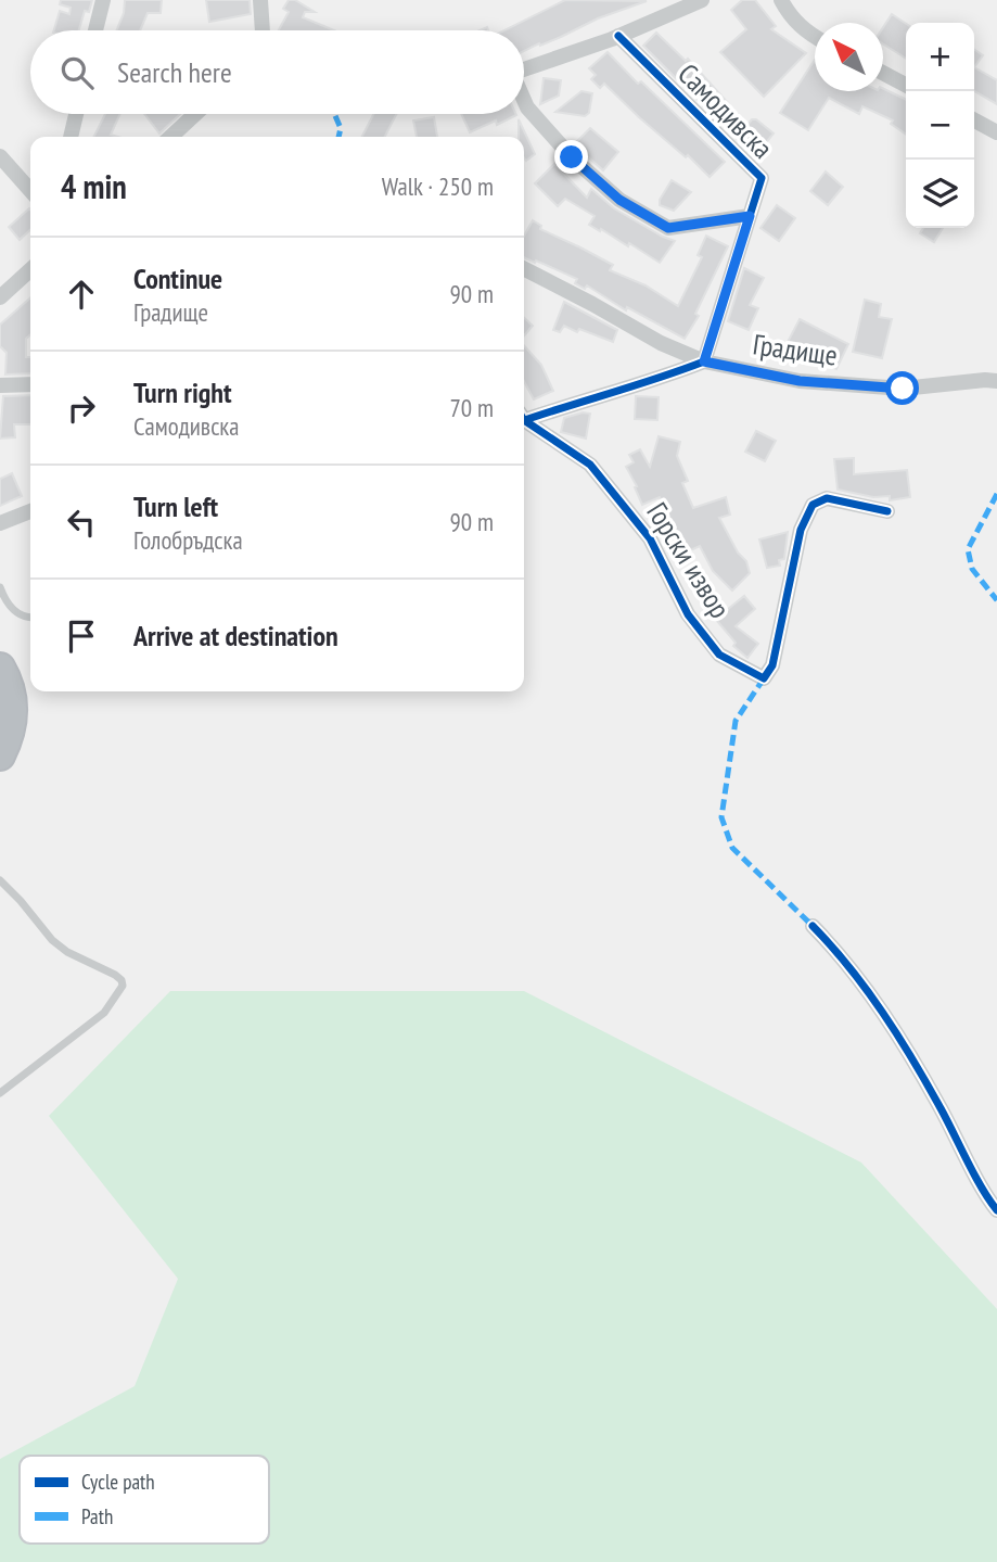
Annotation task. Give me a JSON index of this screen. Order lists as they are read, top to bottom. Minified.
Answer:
{"streets":{"street":["Самодивска","Градище","Горски извор"]},"crossings":[["Самодивска","Градище"]],"legend":["Cycle path","Path"],"north":"top left","page":{"map_buttons":["+","−"],"search":"Search here","heading":["4 min","Walk · 250 m"],"list":[["Continue","Градище","90 m"],["Turn right","Самодивска","70 m"],["Turn left","Голобръдска","90 m"],"Arrive at destination"]}}
